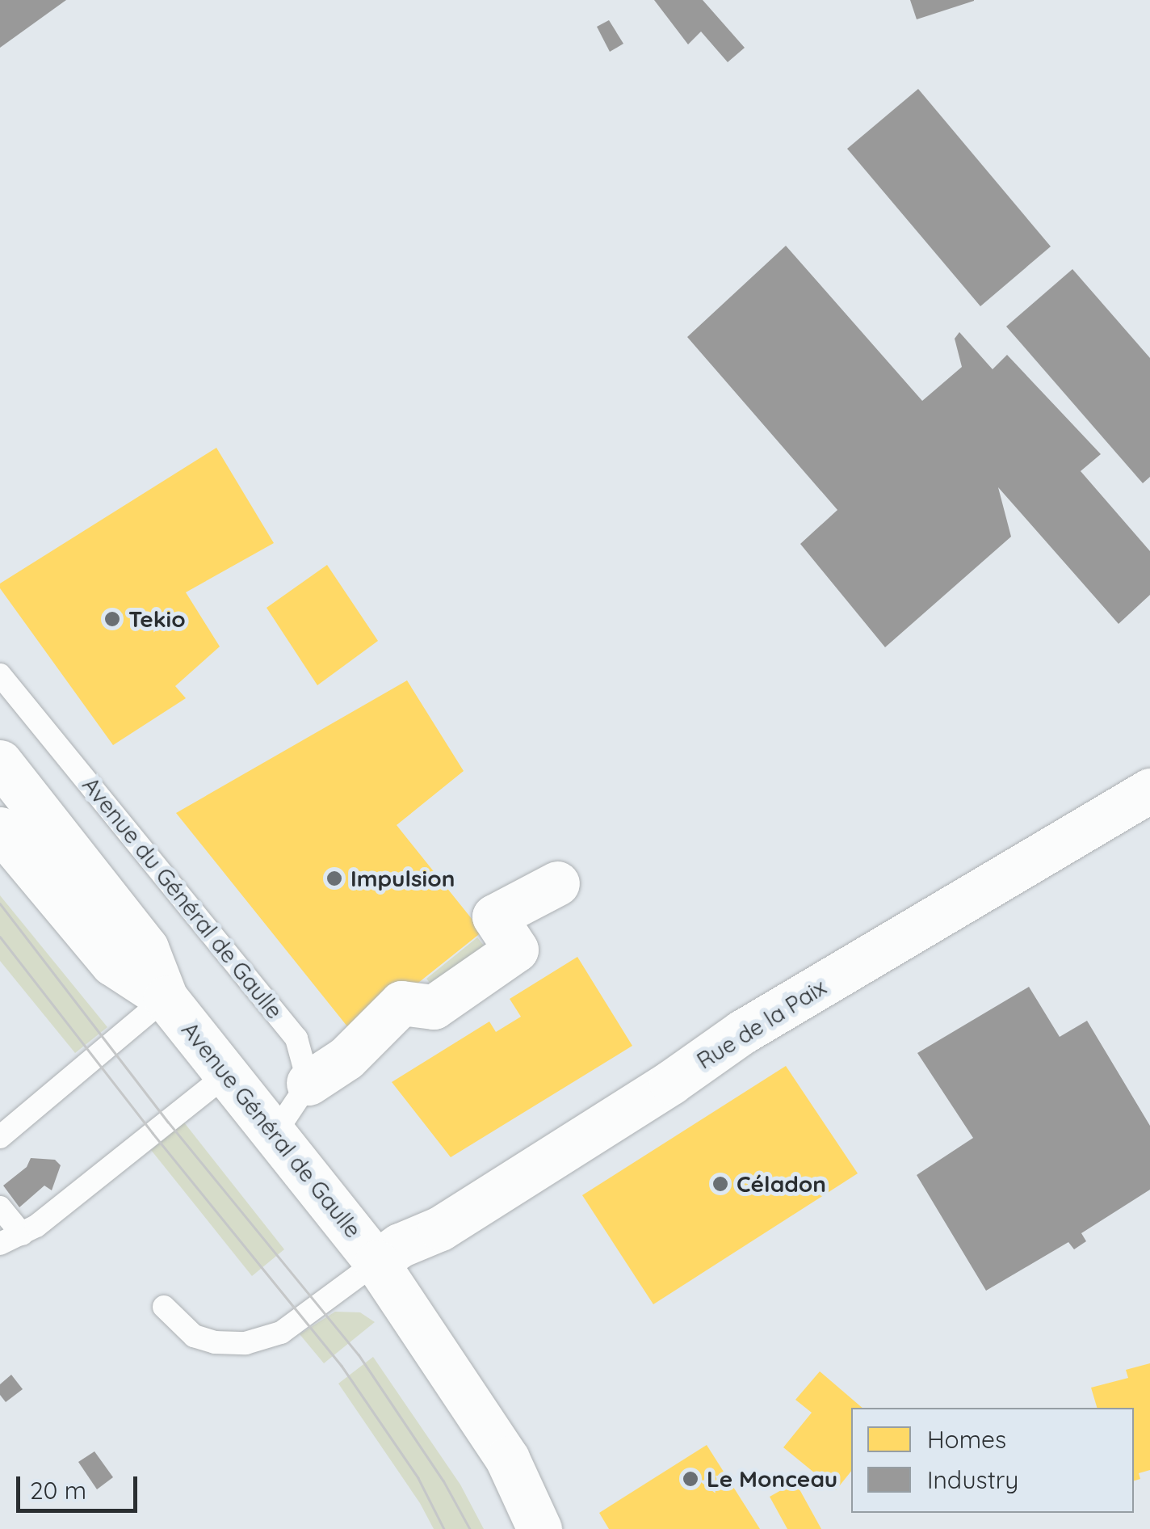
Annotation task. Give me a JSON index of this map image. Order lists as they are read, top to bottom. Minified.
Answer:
{"streets":{"street":["Rue de la Paix","Avenue Général de Gaulle"],"lane":["Avenue du Général de Gaulle"]},"crossings":[["Rue de la Paix","Avenue Général de Gaulle"]],"places":["Tekio","Impulsion","Céladon","Le Monceau"],"legend":["Homes","Industry"],"scale_bar":"20 m"}
